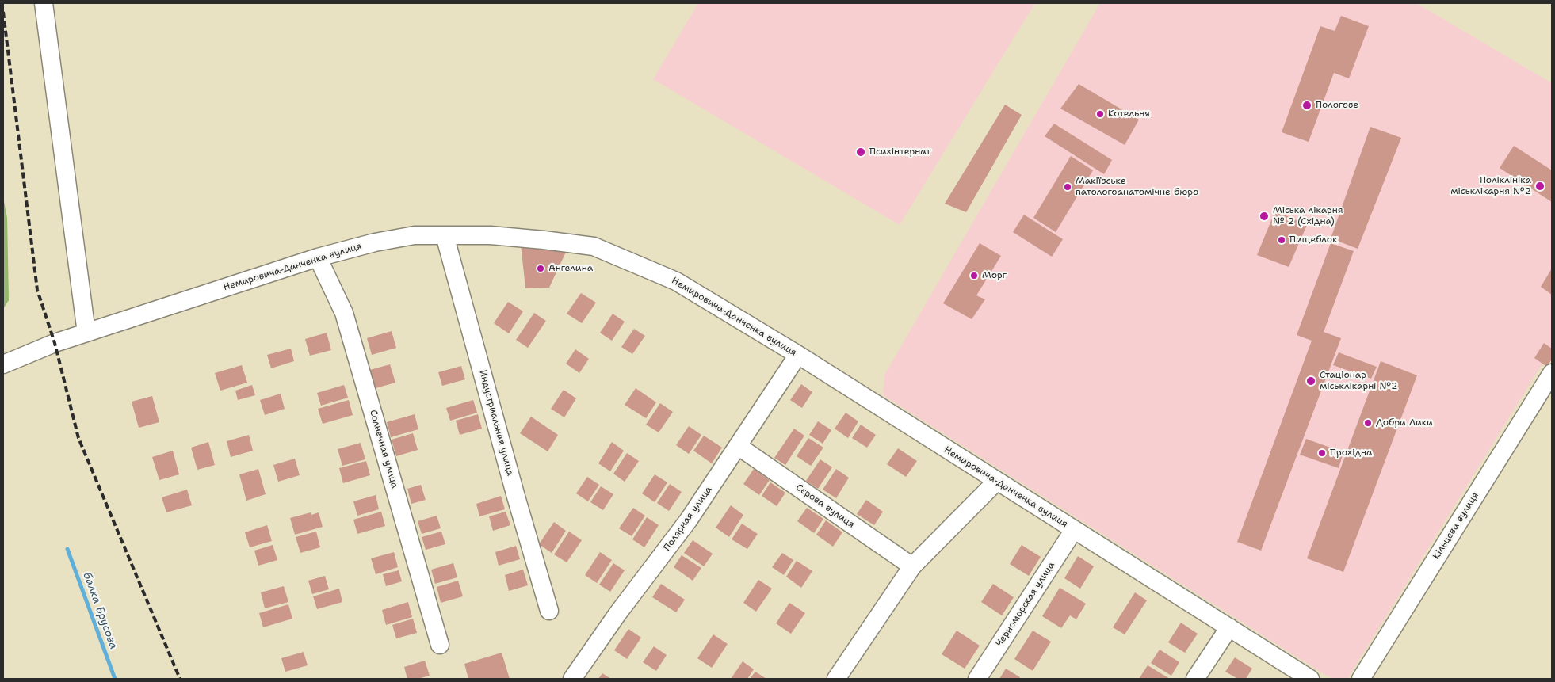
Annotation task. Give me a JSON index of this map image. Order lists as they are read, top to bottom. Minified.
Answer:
{"streets":{"street":["Немировича-Данченка вулиця","Индустриальная улица","Солнечная улица","Сєрова вулиця","Полярная улица","Кільцева вулиця","Черноморская улица"]},"crossings":[["Немировича-Данченка вулиця","Индустриальная улица"],["Немировича-Данченка вулиця","Солнечная улица"],["Немировича-Данченка вулиця","Полярная улица"],["Немировича-Данченка вулиця","Черноморская улица"],["Сєрова вулиця","Полярная улица"]],"water":["балка Брусова"],"places":["Пологове","Котельня","Психінтернат","Поліклініка міськлікарня №2","Макіївське патологоанатомічне бюро","Міська лікарня № 2 (Східна)","Пищеблок","Ангелина","Морг","Стаціонар міськлікарні №2","Добри Лики","Прохідна"]}
